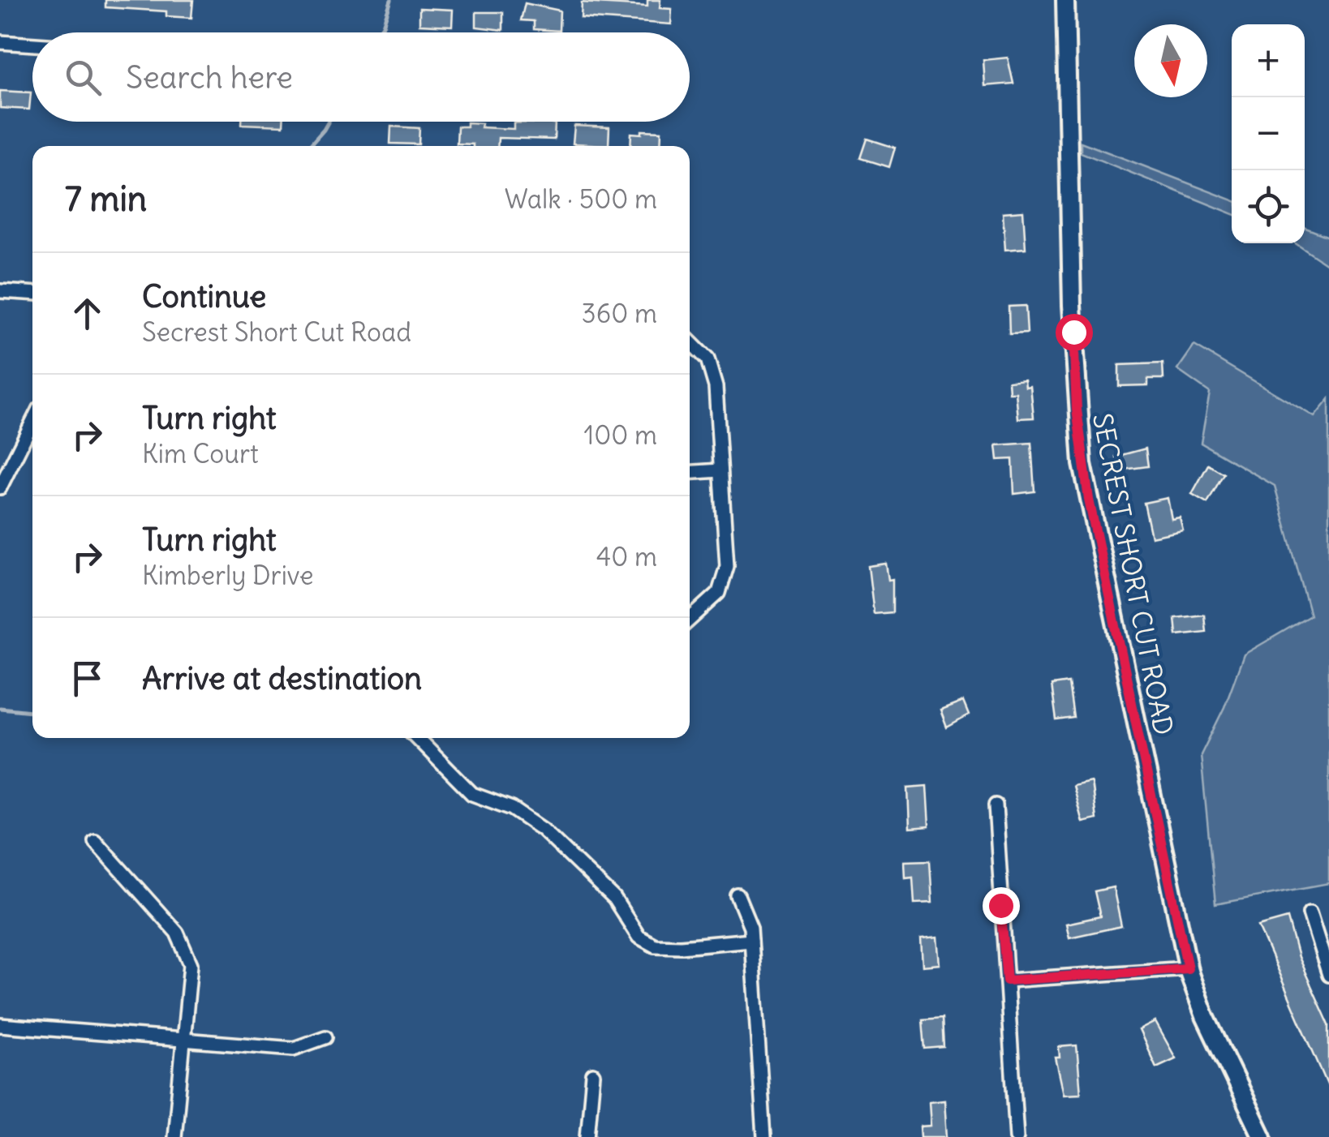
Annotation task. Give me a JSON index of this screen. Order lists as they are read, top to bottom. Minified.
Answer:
{"streets":{"main road":["SECREST SHORT CUT ROAD"]},"north":"bottom","page":{"map_buttons":["+","−"],"search":"Search here","heading":["7 min","Walk · 500 m"],"list":[["Continue","Secrest Short Cut Road","360 m"],["Turn right","Kim Court","100 m"],["Turn right","Kimberly Drive","40 m"],"Arrive at destination"]}}
